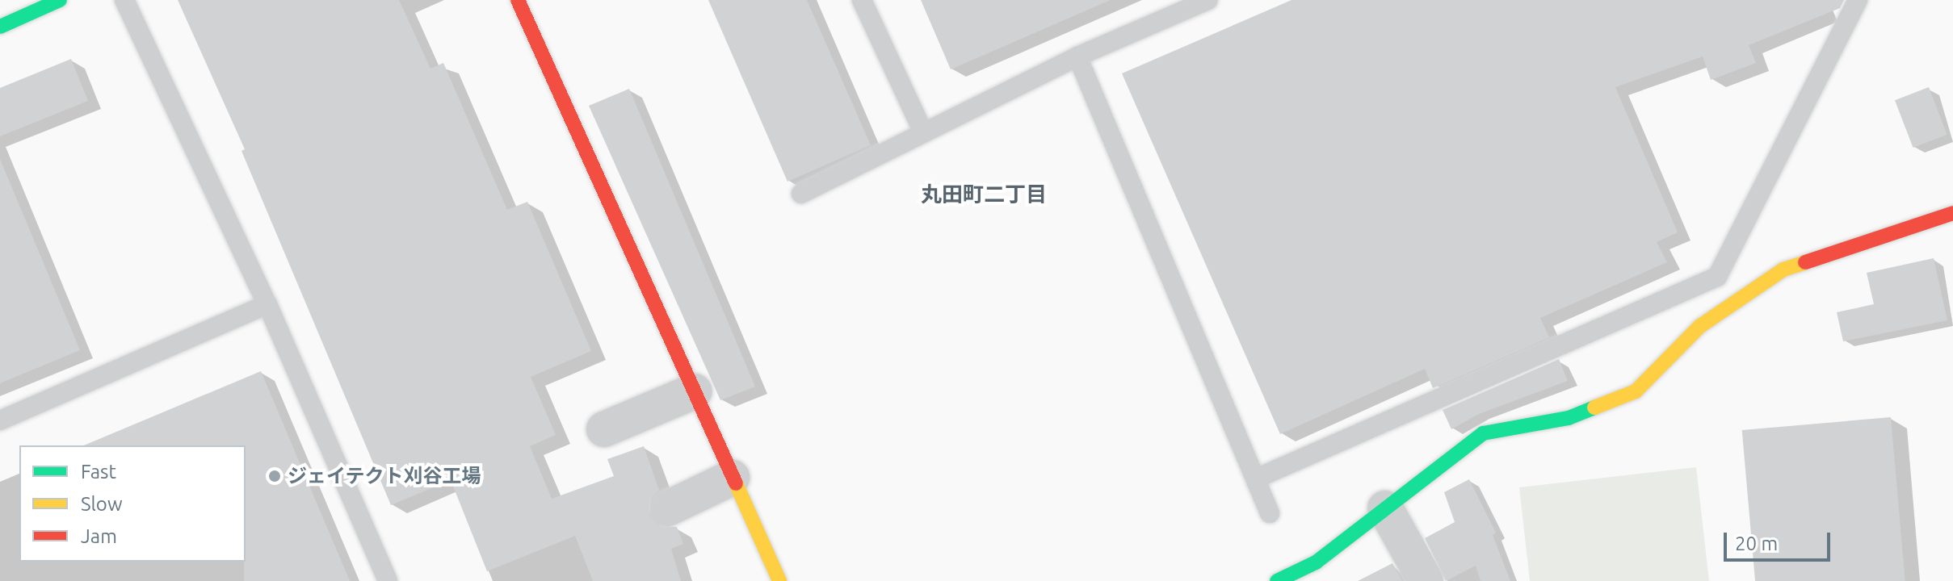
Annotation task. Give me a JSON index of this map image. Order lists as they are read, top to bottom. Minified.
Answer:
{"districts":["丸田町二丁目"],"places":["ジェイテクト刈谷工場"],"legend":["Fast","Slow","Jam"],"scale_bar":"20 m"}
